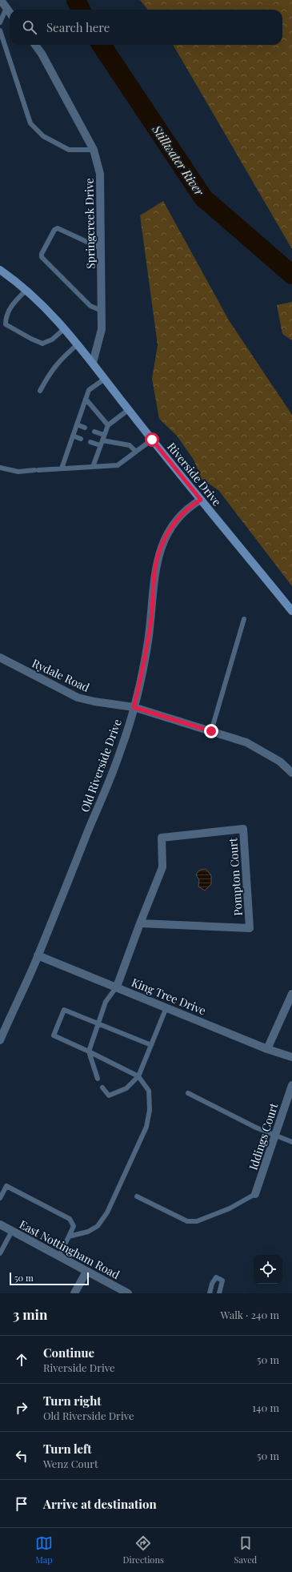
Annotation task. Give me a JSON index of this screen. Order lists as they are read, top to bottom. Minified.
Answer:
{"streets":{"main road":["Riverside Drive"],"street":["Springcreek Drive","Rydale Road","Old Riverside Drive","Pompton Court","King Tree Drive","Iddings Court","East Nottingham Road"]},"crossings":[["Springcreek Drive","Riverside Drive"],["Riverside Drive","Old Riverside Drive"],["Rydale Road","Old Riverside Drive"],["Old Riverside Drive","King Tree Drive"],["Pompton Court","King Tree Drive"]],"water":["Stillwater River"],"scale_bar":"50 m","page":{"search":"Search here","scale":"50 m","heading":["3 min","Walk · 240 m"],"list":[["Continue","Riverside Drive","50 m"],["Turn right","Old Riverside Drive","140 m"],["Turn left","Wenz Court","50 m"],"Arrive at destination"],"nav":["Map","Directions","Saved"]}}
